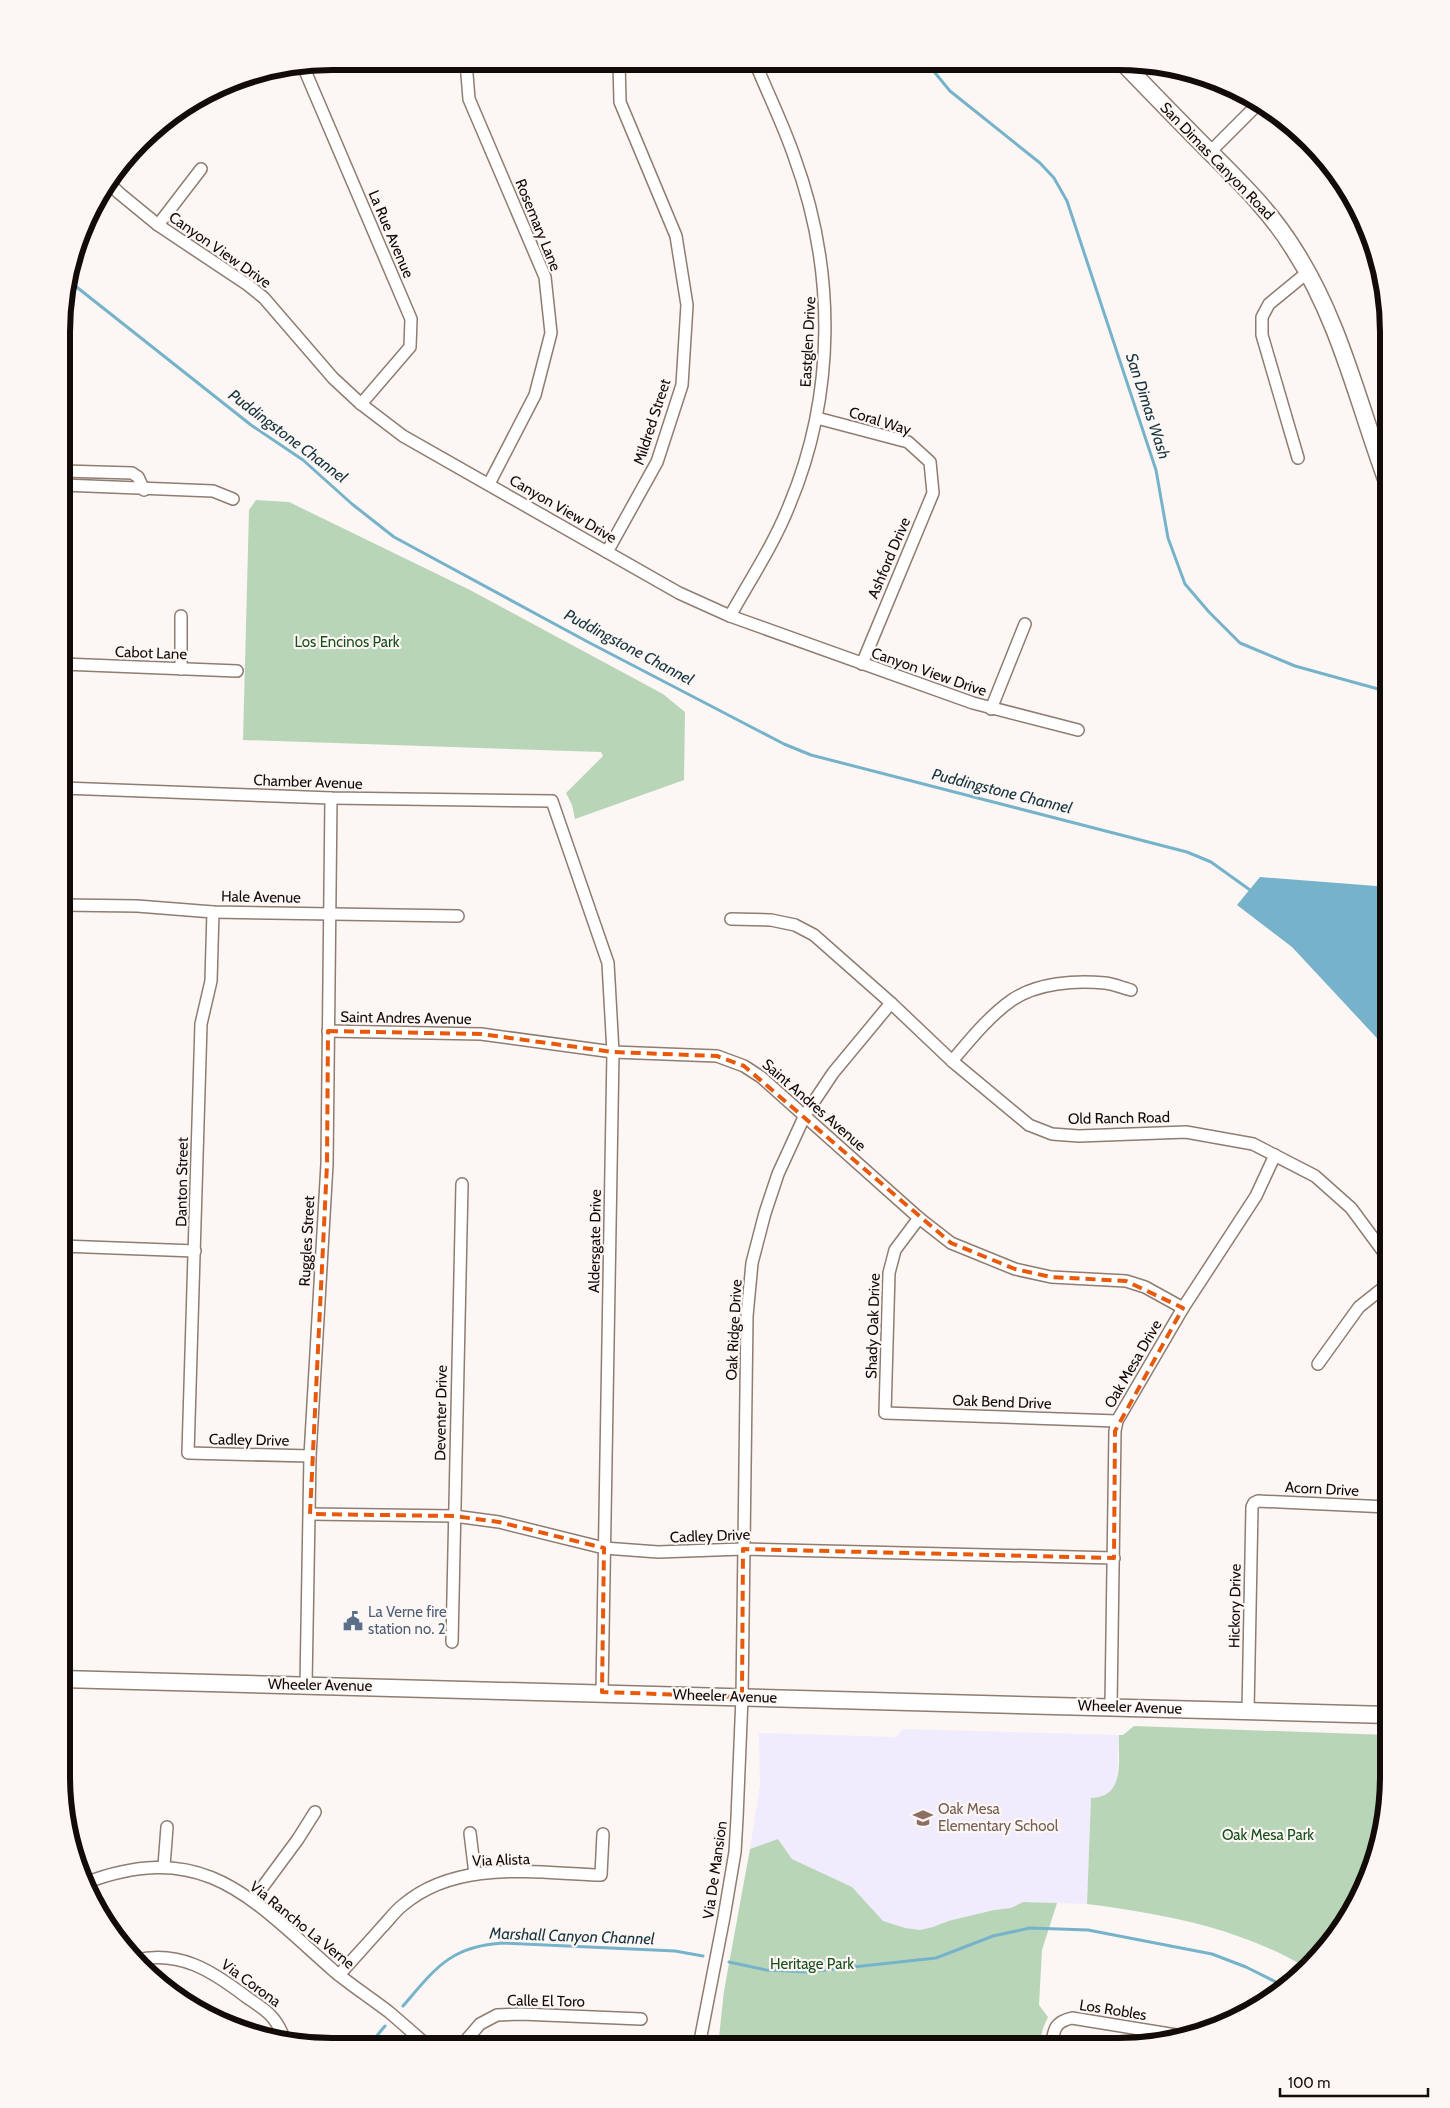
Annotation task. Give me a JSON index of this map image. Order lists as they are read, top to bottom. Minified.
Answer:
{"streets":{"main road":["San Dimas Canyon Road","Wheeler Avenue"],"street":["Rosemary Lane","La Rue Avenue","Canyon View Drive","Eastglen Drive","Coral Way","Mildred Street","Ashford Drive","Cabot Lane","Chamber Avenue","Hale Avenue","Saint Andres Avenue","Old Ranch Road","Danton Street","Ruggles Street","Aldersgate Drive","Shady Oak Drive","Oak Ridge Drive","Oak Mesa Drive","Oak Bend Drive","Deventer Drive","Cadley Drive","Acorn Drive","Hickory Drive","Via Alista","Via De Mansion","Via Rancho La Verne","Via Corona","Calle El Toro","Los Robles"]},"crossings":[["Rosemary Lane","Canyon View Drive"],["La Rue Avenue","Canyon View Drive"],["Canyon View Drive","Eastglen Drive"],["Canyon View Drive","Mildred Street"],["Canyon View Drive","Ashford Drive"],["Eastglen Drive","Coral Way"],["Coral Way","Ashford Drive"],["Chamber Avenue","Ruggles Street"],["Chamber Avenue","Aldersgate Drive"],["Hale Avenue","Danton Street"],["Hale Avenue","Ruggles Street"],["Saint Andres Avenue","Ruggles Street"],["Saint Andres Avenue","Aldersgate Drive"],["Saint Andres Avenue","Shady Oak Drive"],["Saint Andres Avenue","Oak Ridge Drive"],["Saint Andres Avenue","Oak Mesa Drive"],["Old Ranch Road","Oak Ridge Drive"],["Old Ranch Road","Oak Mesa Drive"],["Danton Street","Cadley Drive"],["Ruggles Street","Cadley Drive"],["Ruggles Street","Wheeler Avenue"],["Aldersgate Drive","Cadley Drive"],["Aldersgate Drive","Wheeler Avenue"],["Shady Oak Drive","Oak Bend Drive"],["Oak Ridge Drive","Cadley Drive"],["Oak Ridge Drive","Wheeler Avenue"],["Oak Ridge Drive","Via De Mansion"],["Oak Mesa Drive","Oak Bend Drive"],["Oak Mesa Drive","Cadley Drive"],["Oak Mesa Drive","Wheeler Avenue"],["Deventer Drive","Cadley Drive"],["Acorn Drive","Hickory Drive"],["Hickory Drive","Wheeler Avenue"],["Wheeler Avenue","Via De Mansion"],["Via Alista","Via Rancho La Verne"]],"water":["San Dimas Wash","Puddingstone Channel","Marshall Canyon Channel"],"parks":["Los Encinos Park","Oak Mesa Park","Heritage Park"],"places":{"public building":["La Verne fire station no. 2"],"school or university":["Oak Mesa Elementary School"]},"scale_bar":"100 m"}
